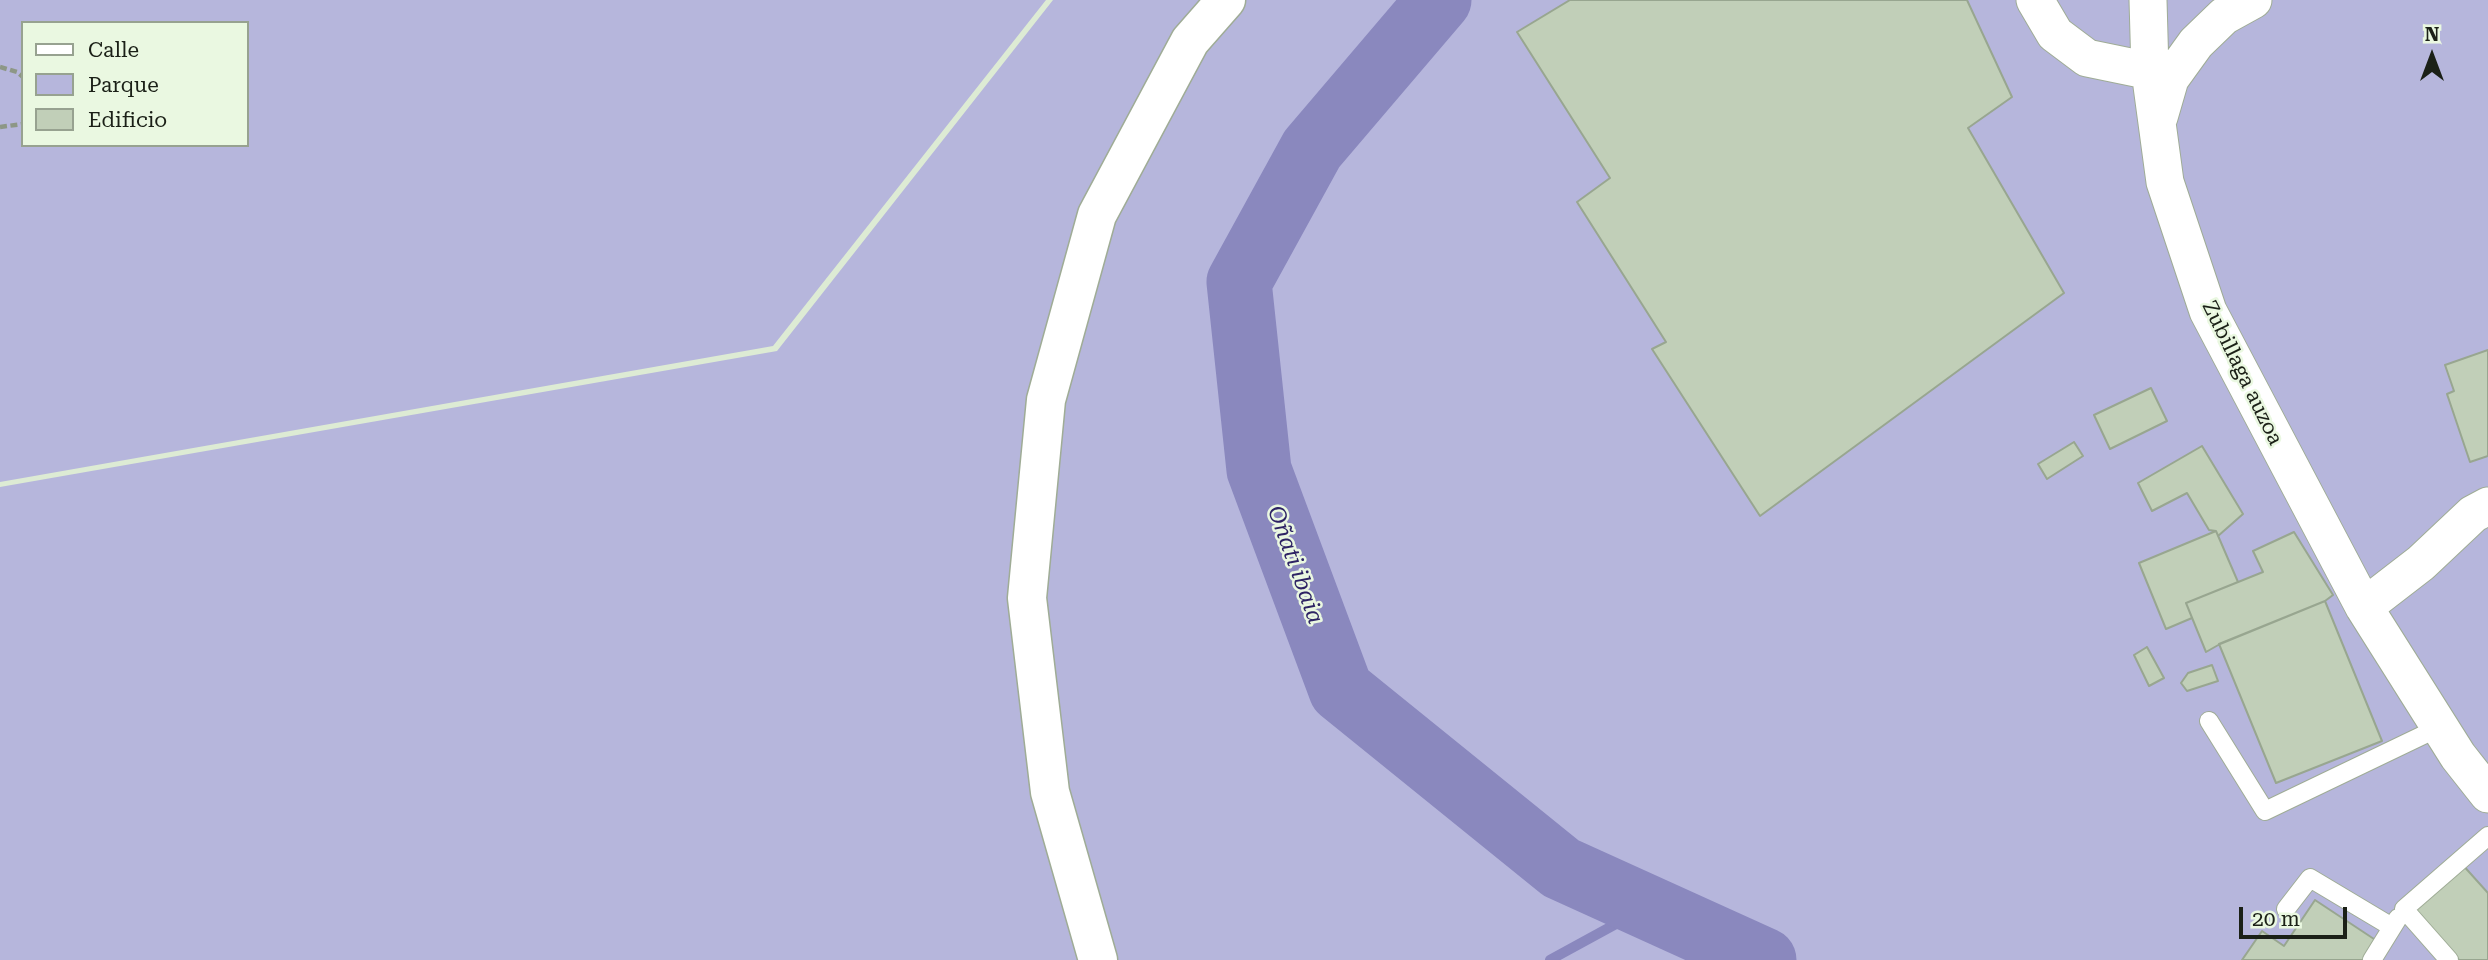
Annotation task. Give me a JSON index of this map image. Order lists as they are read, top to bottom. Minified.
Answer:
{"streets":{"street":["Zubillaga auzoa"]},"water":["Oñati ibaia"],"legend":["Calle","Parque","Edificio"],"scale_bar":"20 m","north":"top"}
